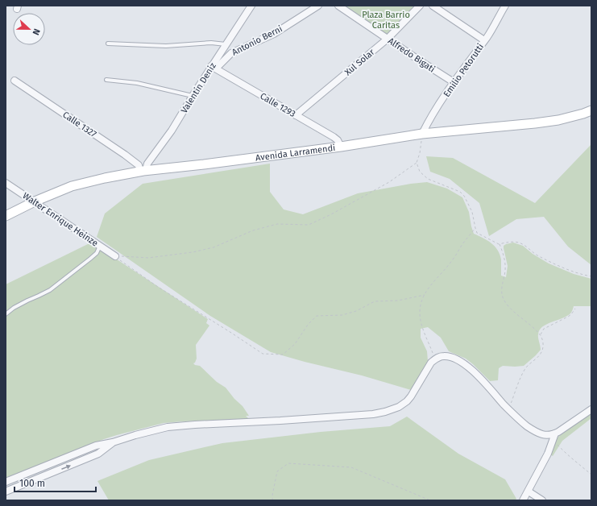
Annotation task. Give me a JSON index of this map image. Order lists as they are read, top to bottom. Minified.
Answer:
{"streets":{"main road":["Avenida Larramendi"],"street":["Antonio Berni","Alfredo Bigati","Xul Solar","Emilio Petorutti","Valentín Deniz","Calle 1293","Calle 1327","Walter Enrique Heinze"]},"crossings":[["Antonio Berni","Valentín Deniz"],["Antonio Berni","Calle 1293"],["Alfredo Bigati","Xul Solar"],["Alfredo Bigati","Emilio Petorutti"],["Xul Solar","Calle 1293"],["Emilio Petorutti","Avenida Larramendi"],["Valentín Deniz","Calle 1293"],["Valentín Deniz","Calle 1327"],["Valentín Deniz","Avenida Larramendi"],["Calle 1293","Avenida Larramendi"],["Calle 1327","Avenida Larramendi"],["Avenida Larramendi","Walter Enrique Heinze"]],"parks":["Plaza Barrio Caritas"],"scale_bar":"100 m","north":"right"}
